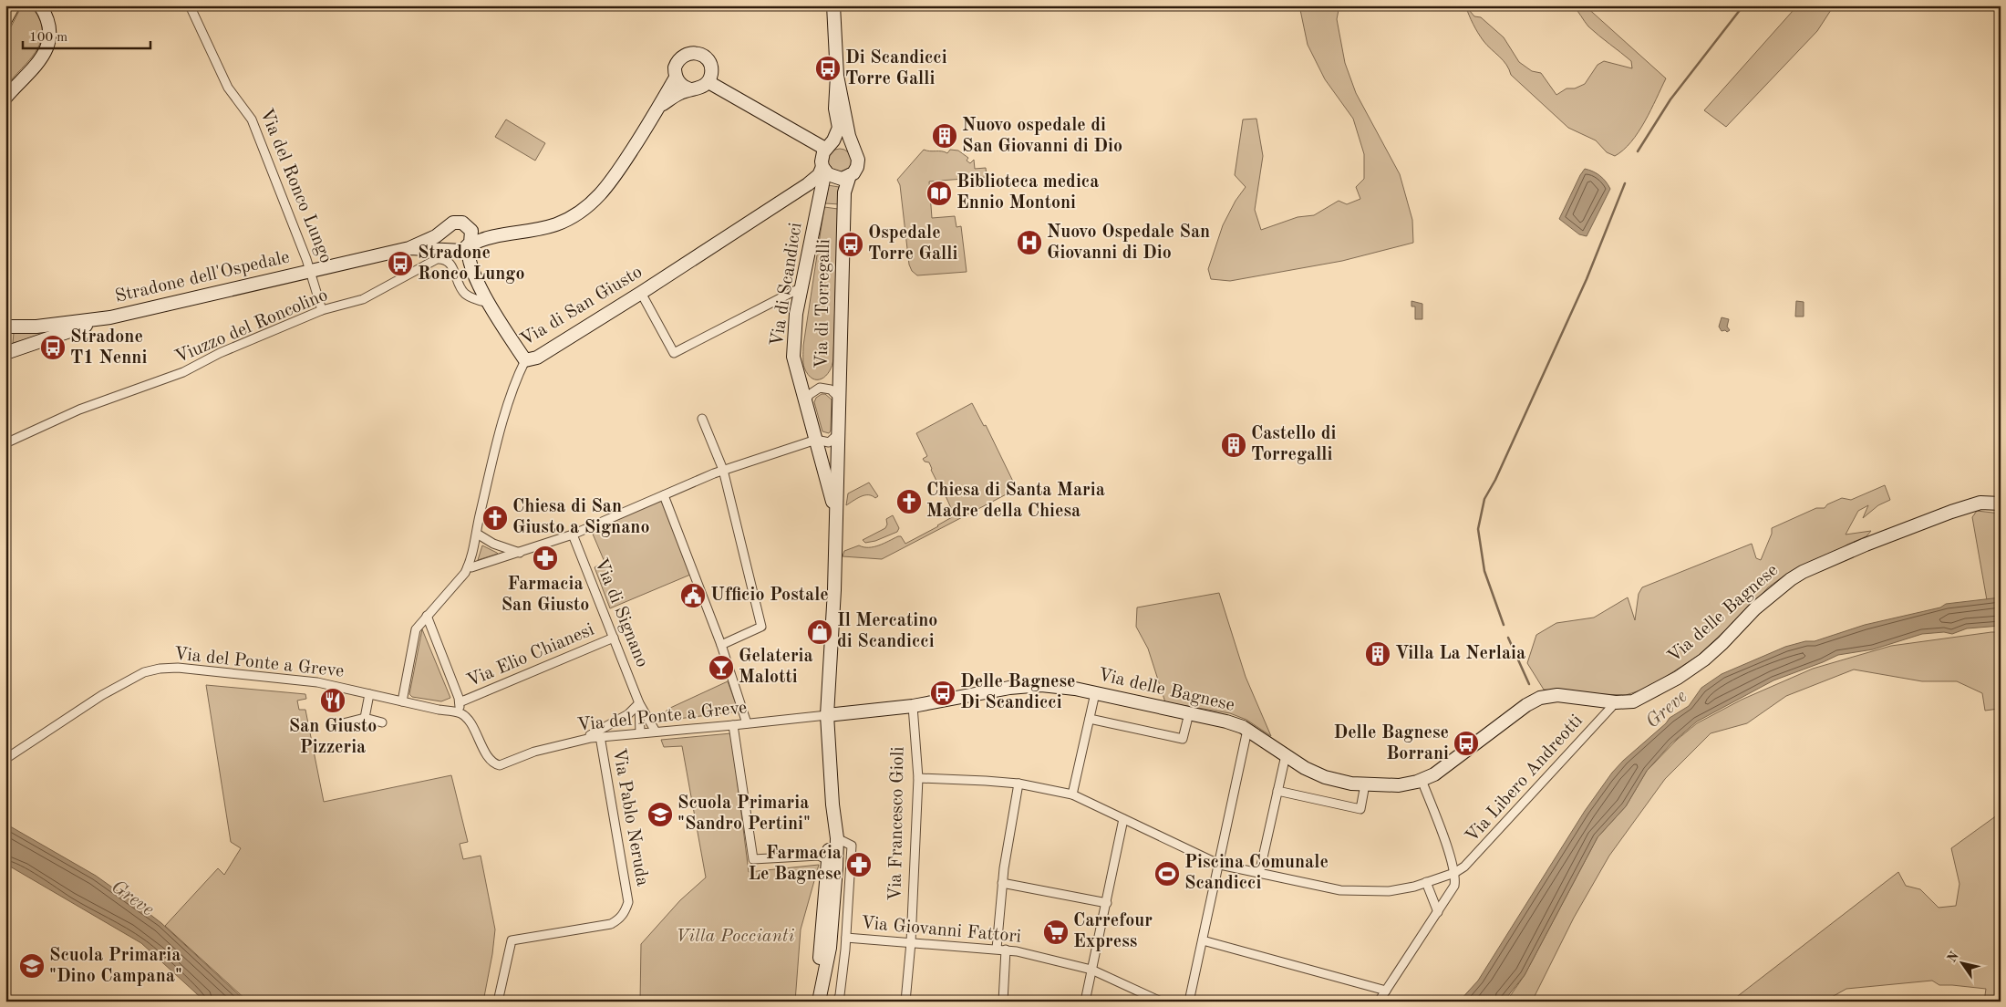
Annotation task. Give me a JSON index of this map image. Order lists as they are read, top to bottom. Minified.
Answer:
{"streets":{"main road":["Stradone dell'Ospedale","Via di Scandicci","Via di Torregalli","Via di San Giusto","Via delle Bagnese"],"street":["Via del Ronco Lungo","Viuzzo del Roncolino","Via di Signano","Via Elio Chianesi","Via del Ponte a Greve","Via Libero Andreotti","Via Pablo Neruda","Via Francesco Gioli","Via Giovanni Fattori"]},"crossings":[["Via del Ronco Lungo","Stradone dell'Ospedale"],["Via del Ronco Lungo","Viuzzo del Roncolino"],["Via di Scandicci","Via di Torregalli"],["Via di Scandicci","Via di San Giusto"],["Via di Torregalli","Via di San Giusto"],["Via di Torregalli","Via delle Bagnese"],["Via di Torregalli","Via del Ponte a Greve"],["Via di San Giusto","Via del Ponte a Greve"],["Via di Signano","Via Elio Chianesi"],["Via delle Bagnese","Via del Ponte a Greve"],["Via delle Bagnese","Via Libero Andreotti"],["Via delle Bagnese","Via Francesco Gioli"],["Via del Ponte a Greve","Via Pablo Neruda"],["Via Francesco Gioli","Via Giovanni Fattori"]],"water":["Greve"],"parks":["Villa Poccianti"],"places":{"bus stop":["Di Scandicci Torre Galli","Ospedale Torre Galli","Stradone Ronco Lungo","Stradone T1 Nenni","Delle Bagnese Di Scandicci","Delle Bagnese Borrani"],"building":["Nuovo ospedale di San Giovanni di Dio","Castello di Torregalli","Villa La Nerlaia"],"library":["Biblioteca medica Ennio Montoni"],"hospital":["Nuovo Ospedale San Giovanni di Dio"],"church":["Chiesa di Santa Maria Madre della Chiesa","Chiesa di San Giusto a Signano"],"pharmacy":["Farmacia San Giusto","Farmacia Le Bagnese"],"public building":["Ufficio Postale"],"shop":["Il Mercatino di Scandicci"],"bar":["Gelateria Malotti"],"restaurant":["San Giusto Pizzeria"],"school or university":["Scuola Primaria \"Sandro Pertini\"","Scuola Primaria \"Dino Campana\""],"sports":["Piscina Comunale Scandicci"],"supermarket":["Carrefour Express"]},"scale_bar":"100 m","north":"top left"}
